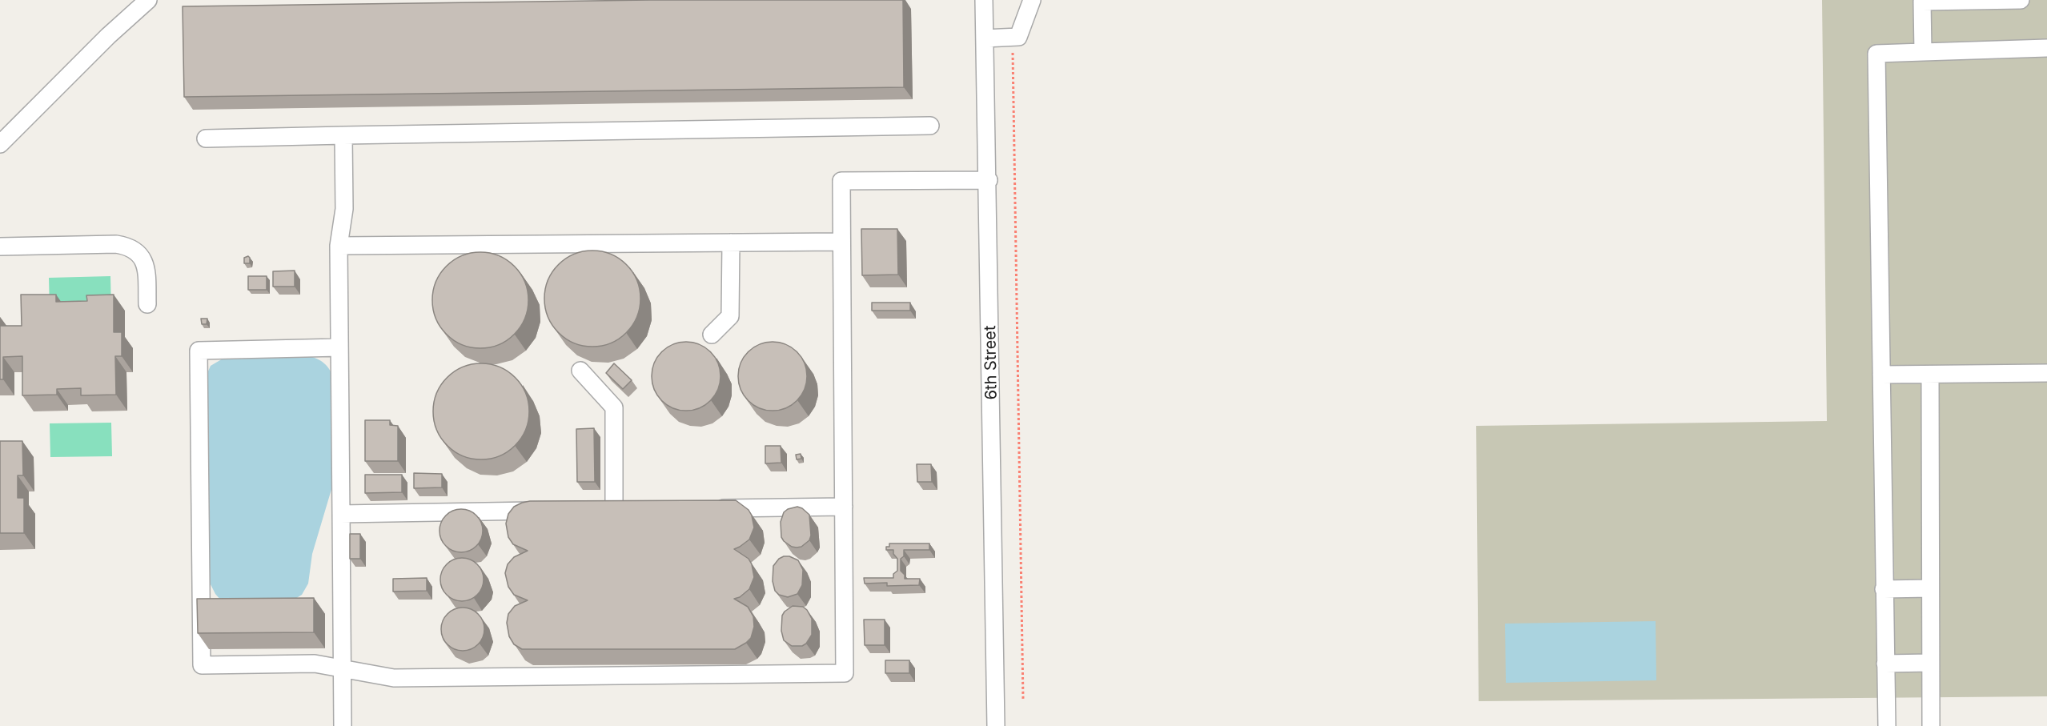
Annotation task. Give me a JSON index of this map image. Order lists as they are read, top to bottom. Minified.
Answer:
{"streets":{"street":["6th Street"]}}
